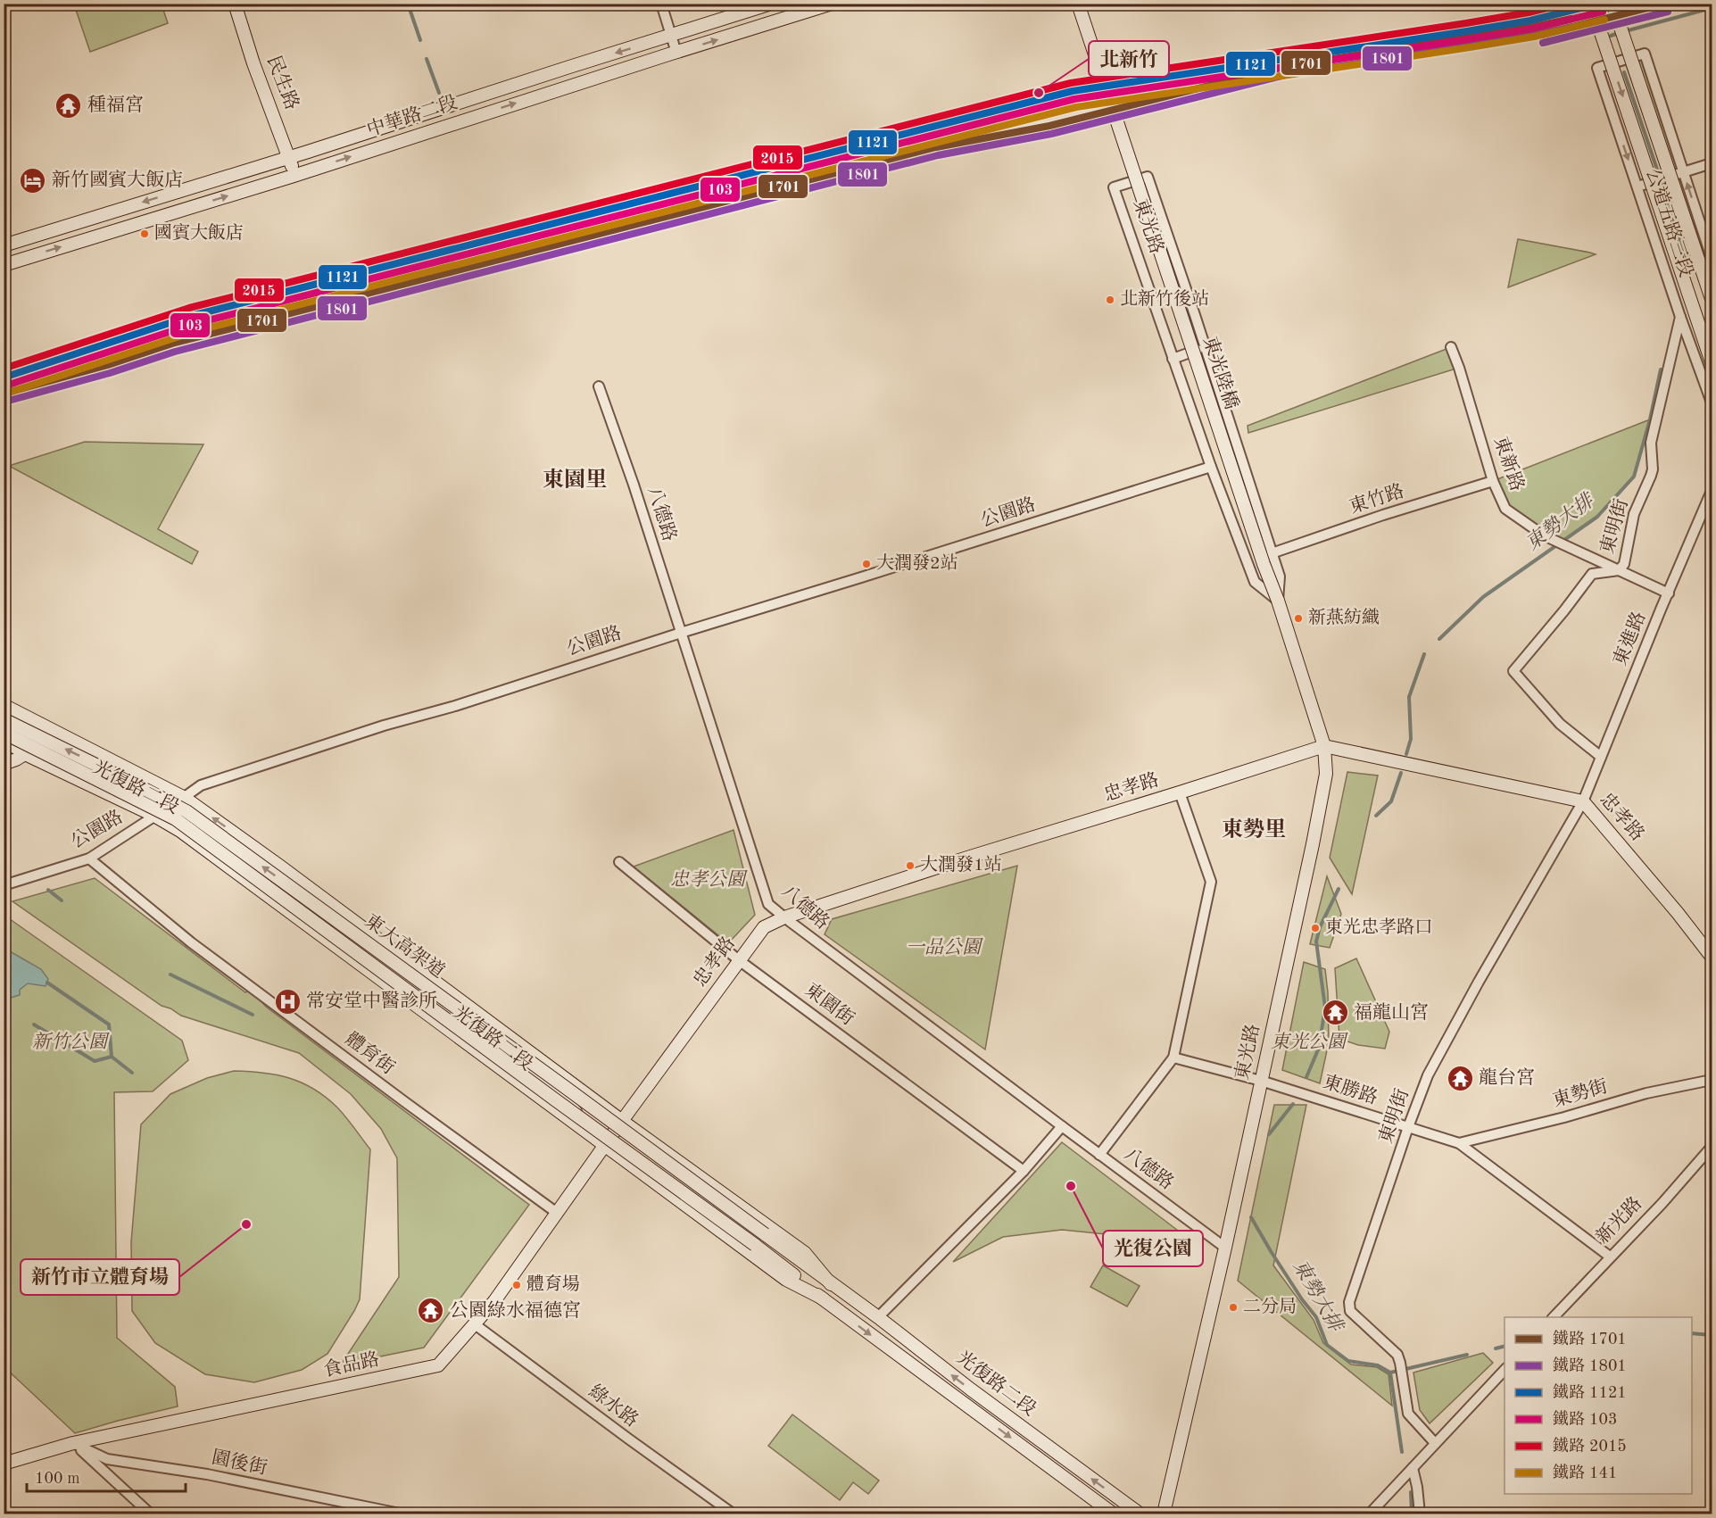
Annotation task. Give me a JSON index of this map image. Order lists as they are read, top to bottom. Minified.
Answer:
{"streets":{"street":["民生路","中華路二段","公道五路三段","東光路","東光陸橋","東新路","東竹路","公園路","八德路","東明街","東進路","光復路二段","忠孝路","東大高架道","東園街","體育街","東勝路","東勢街","新光路","食品路","綠水路","園後街"]},"crossings":[["民生路","中華路二段"],["公道五路三段","東明街"],["東光路","東光陸橋"],["東光路","東竹路"],["東光路","公園路"],["東光路","八德路"],["東光路","忠孝路"],["東光路","東勝路"],["東新路","東竹路"],["東新路","東明街"],["東新路","東進路"],["公園路","八德路"],["公園路","光復路二段"],["公園路","體育街"],["八德路","忠孝路"],["東明街","東進路"],["東明街","忠孝路"],["東明街","東勝路"],["東進路","忠孝路"],["光復路二段","忠孝路"],["光復路二段","東大高架道"],["光復路二段","食品路"],["忠孝路","東園街"],["忠孝路","食品路"],["體育街","食品路"],["東勝路","東勢街"],["東勝路","新光路"],["食品路","綠水路"],["食品路","園後街"]],"districts":["東園里","東勢里"],"water":["東勢大排"],"parks":["忠孝公園","一品公園","新竹公園","東光公園"],"places":{"other":["北新竹","國賓大飯店","北新竹後站","大潤發2站","新燕紡織","大潤發1站","東光忠孝路口","光復公園","新竹市立體育場","體育場","二分局"],"temple":["種福宮","福龍山宮","龍台宮","公園綠水福德宮"],"hotel":["新竹國賓大飯店"],"hospital":["常安堂中醫診所"]},"lines":["rail line 1701","rail line 1121","rail line 2015","rail line 1801","rail line 103","rail line 141"],"legend":["鐵路 1701","鐵路 1801","鐵路 1121","鐵路 103","鐵路 2015","鐵路 141"],"scale_bar":"100 m"}
